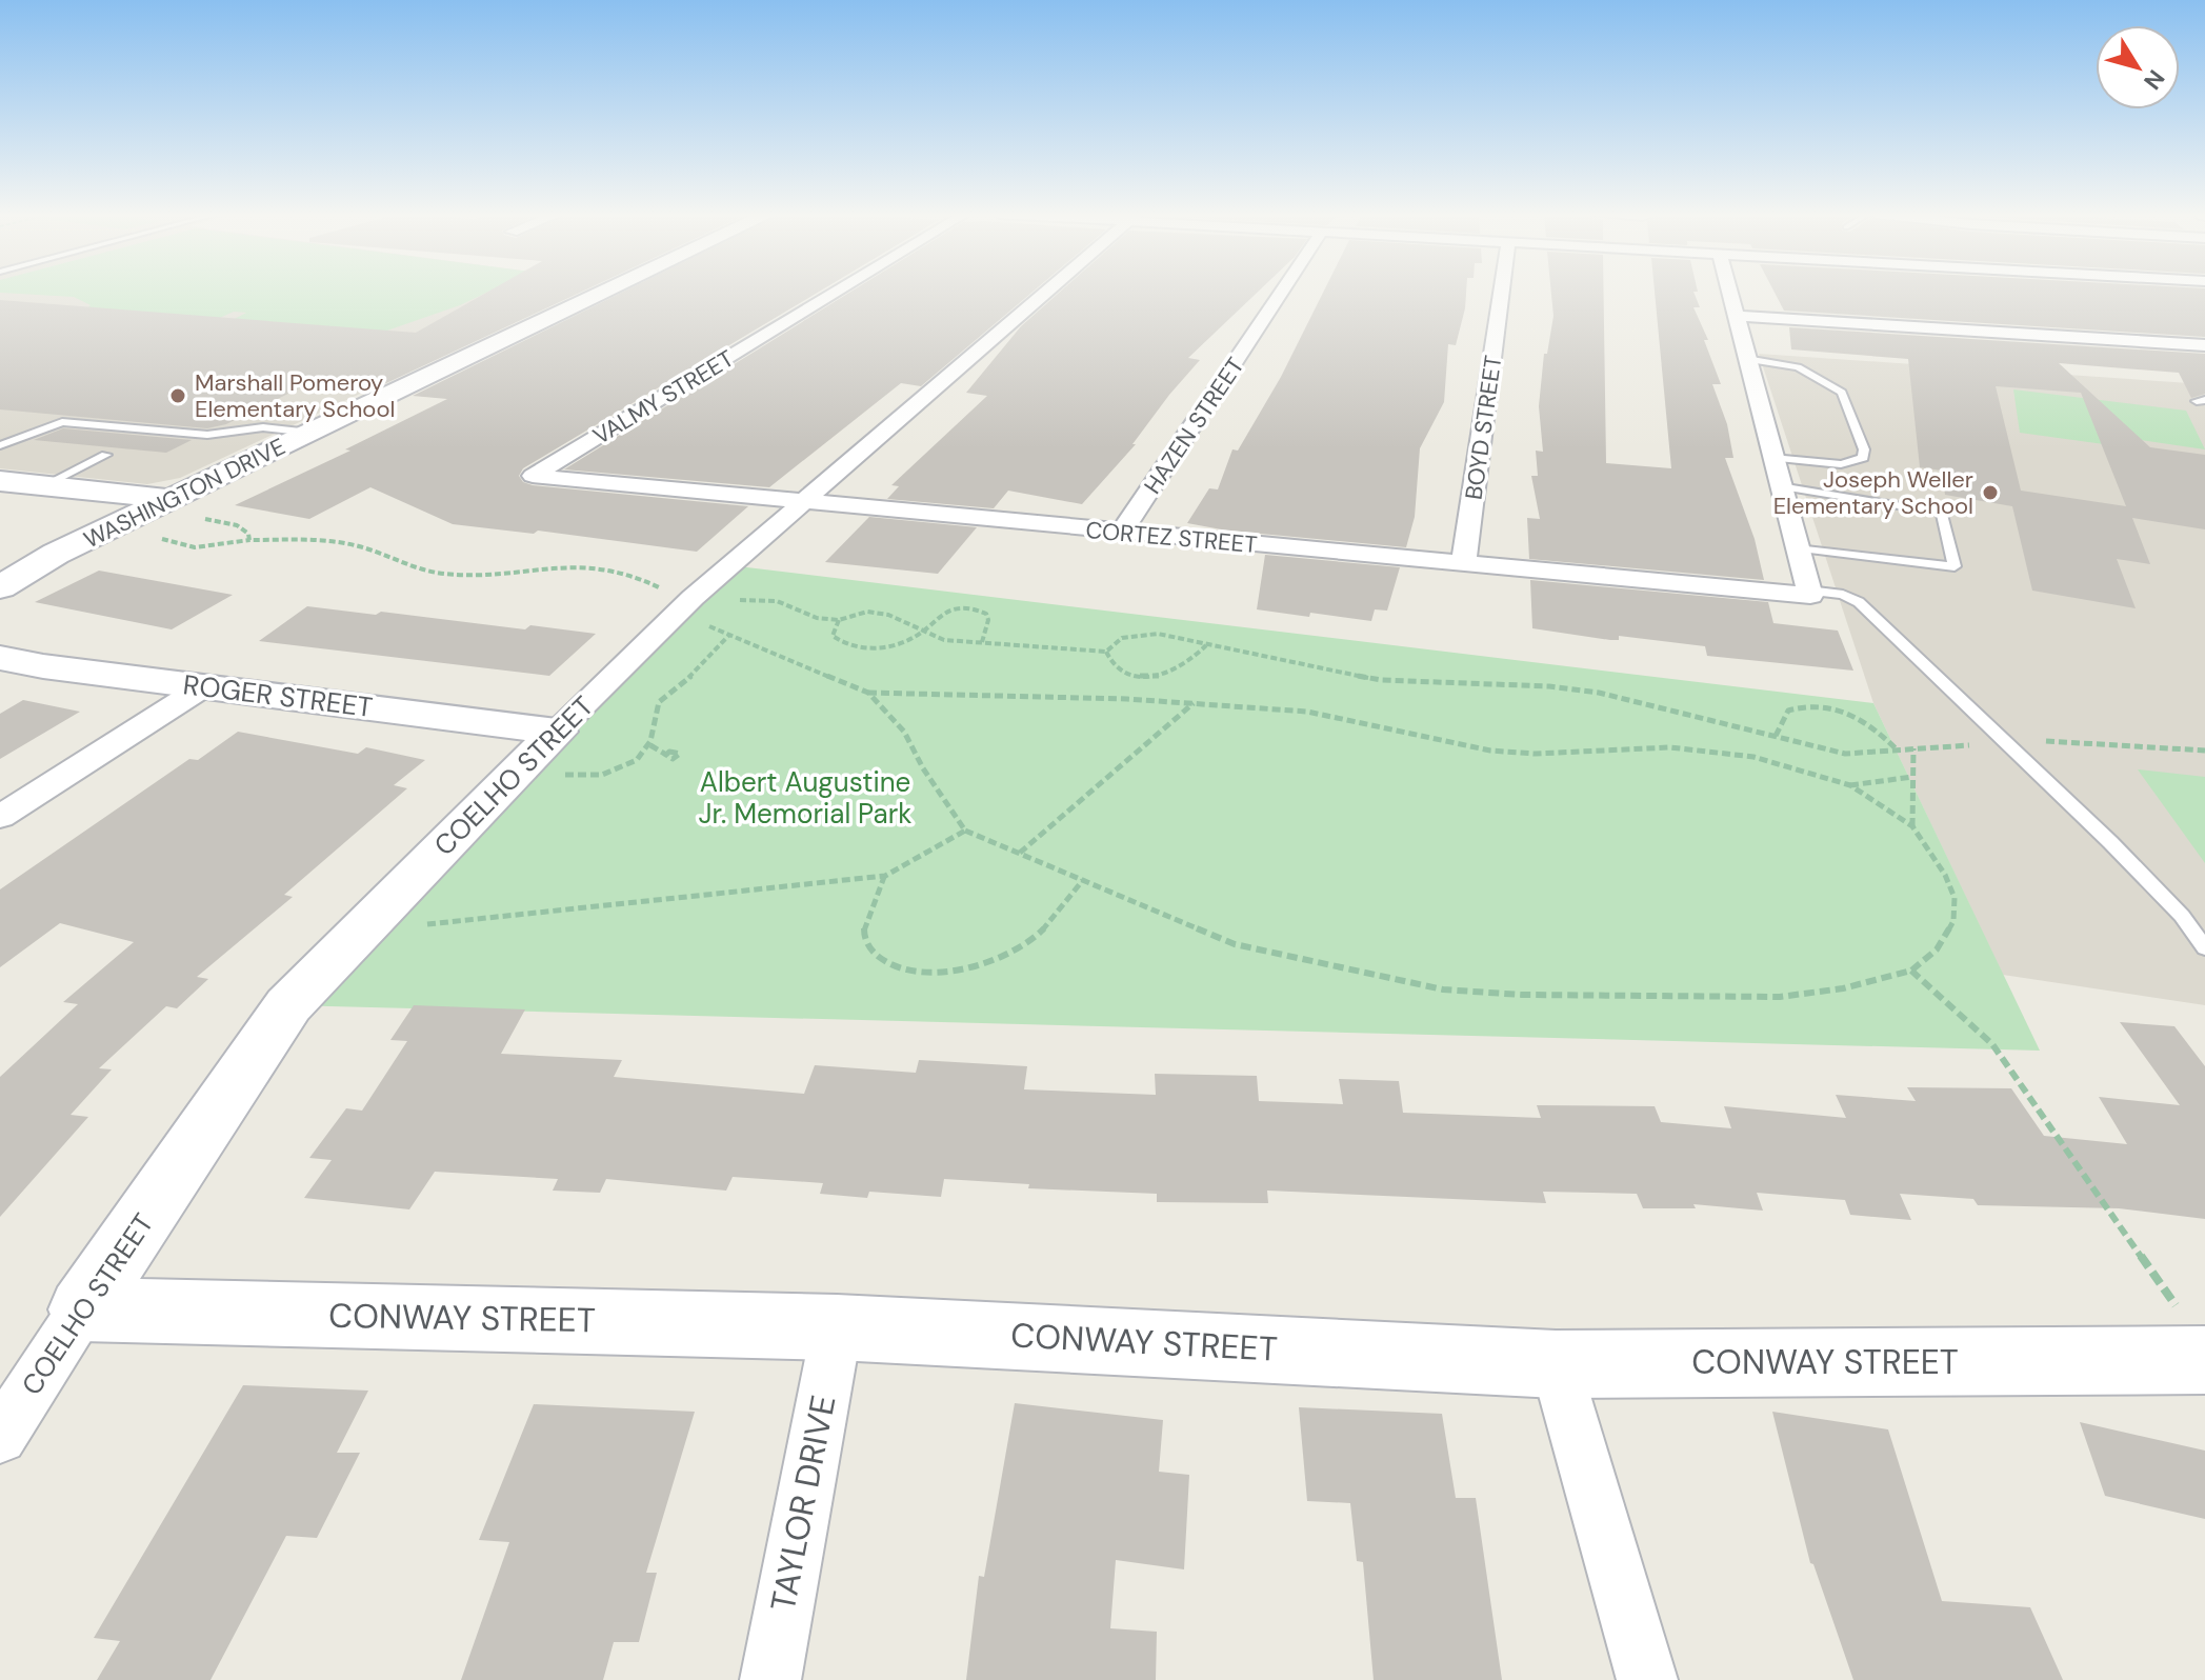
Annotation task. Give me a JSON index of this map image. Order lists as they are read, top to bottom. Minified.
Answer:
{"streets":{"street":["VALMY STREET","HAZEN STREET","BOYD STREET","WASHINGTON DRIVE","CORTEZ STREET","ROGER STREET","COELHO STREET","CONWAY STREET","TAYLOR DRIVE"]},"crossings":[["VALMY STREET","CORTEZ STREET"],["HAZEN STREET","CORTEZ STREET"],["BOYD STREET","CORTEZ STREET"],["CORTEZ STREET","COELHO STREET"],["ROGER STREET","COELHO STREET"],["COELHO STREET","CONWAY STREET"],["CONWAY STREET","TAYLOR DRIVE"]],"parks":["Albert Augustine Jr. Memorial Park"],"places":["Marshall Pomeroy Elementary School","Joseph Weller Elementary School"],"north":"bottom right"}
